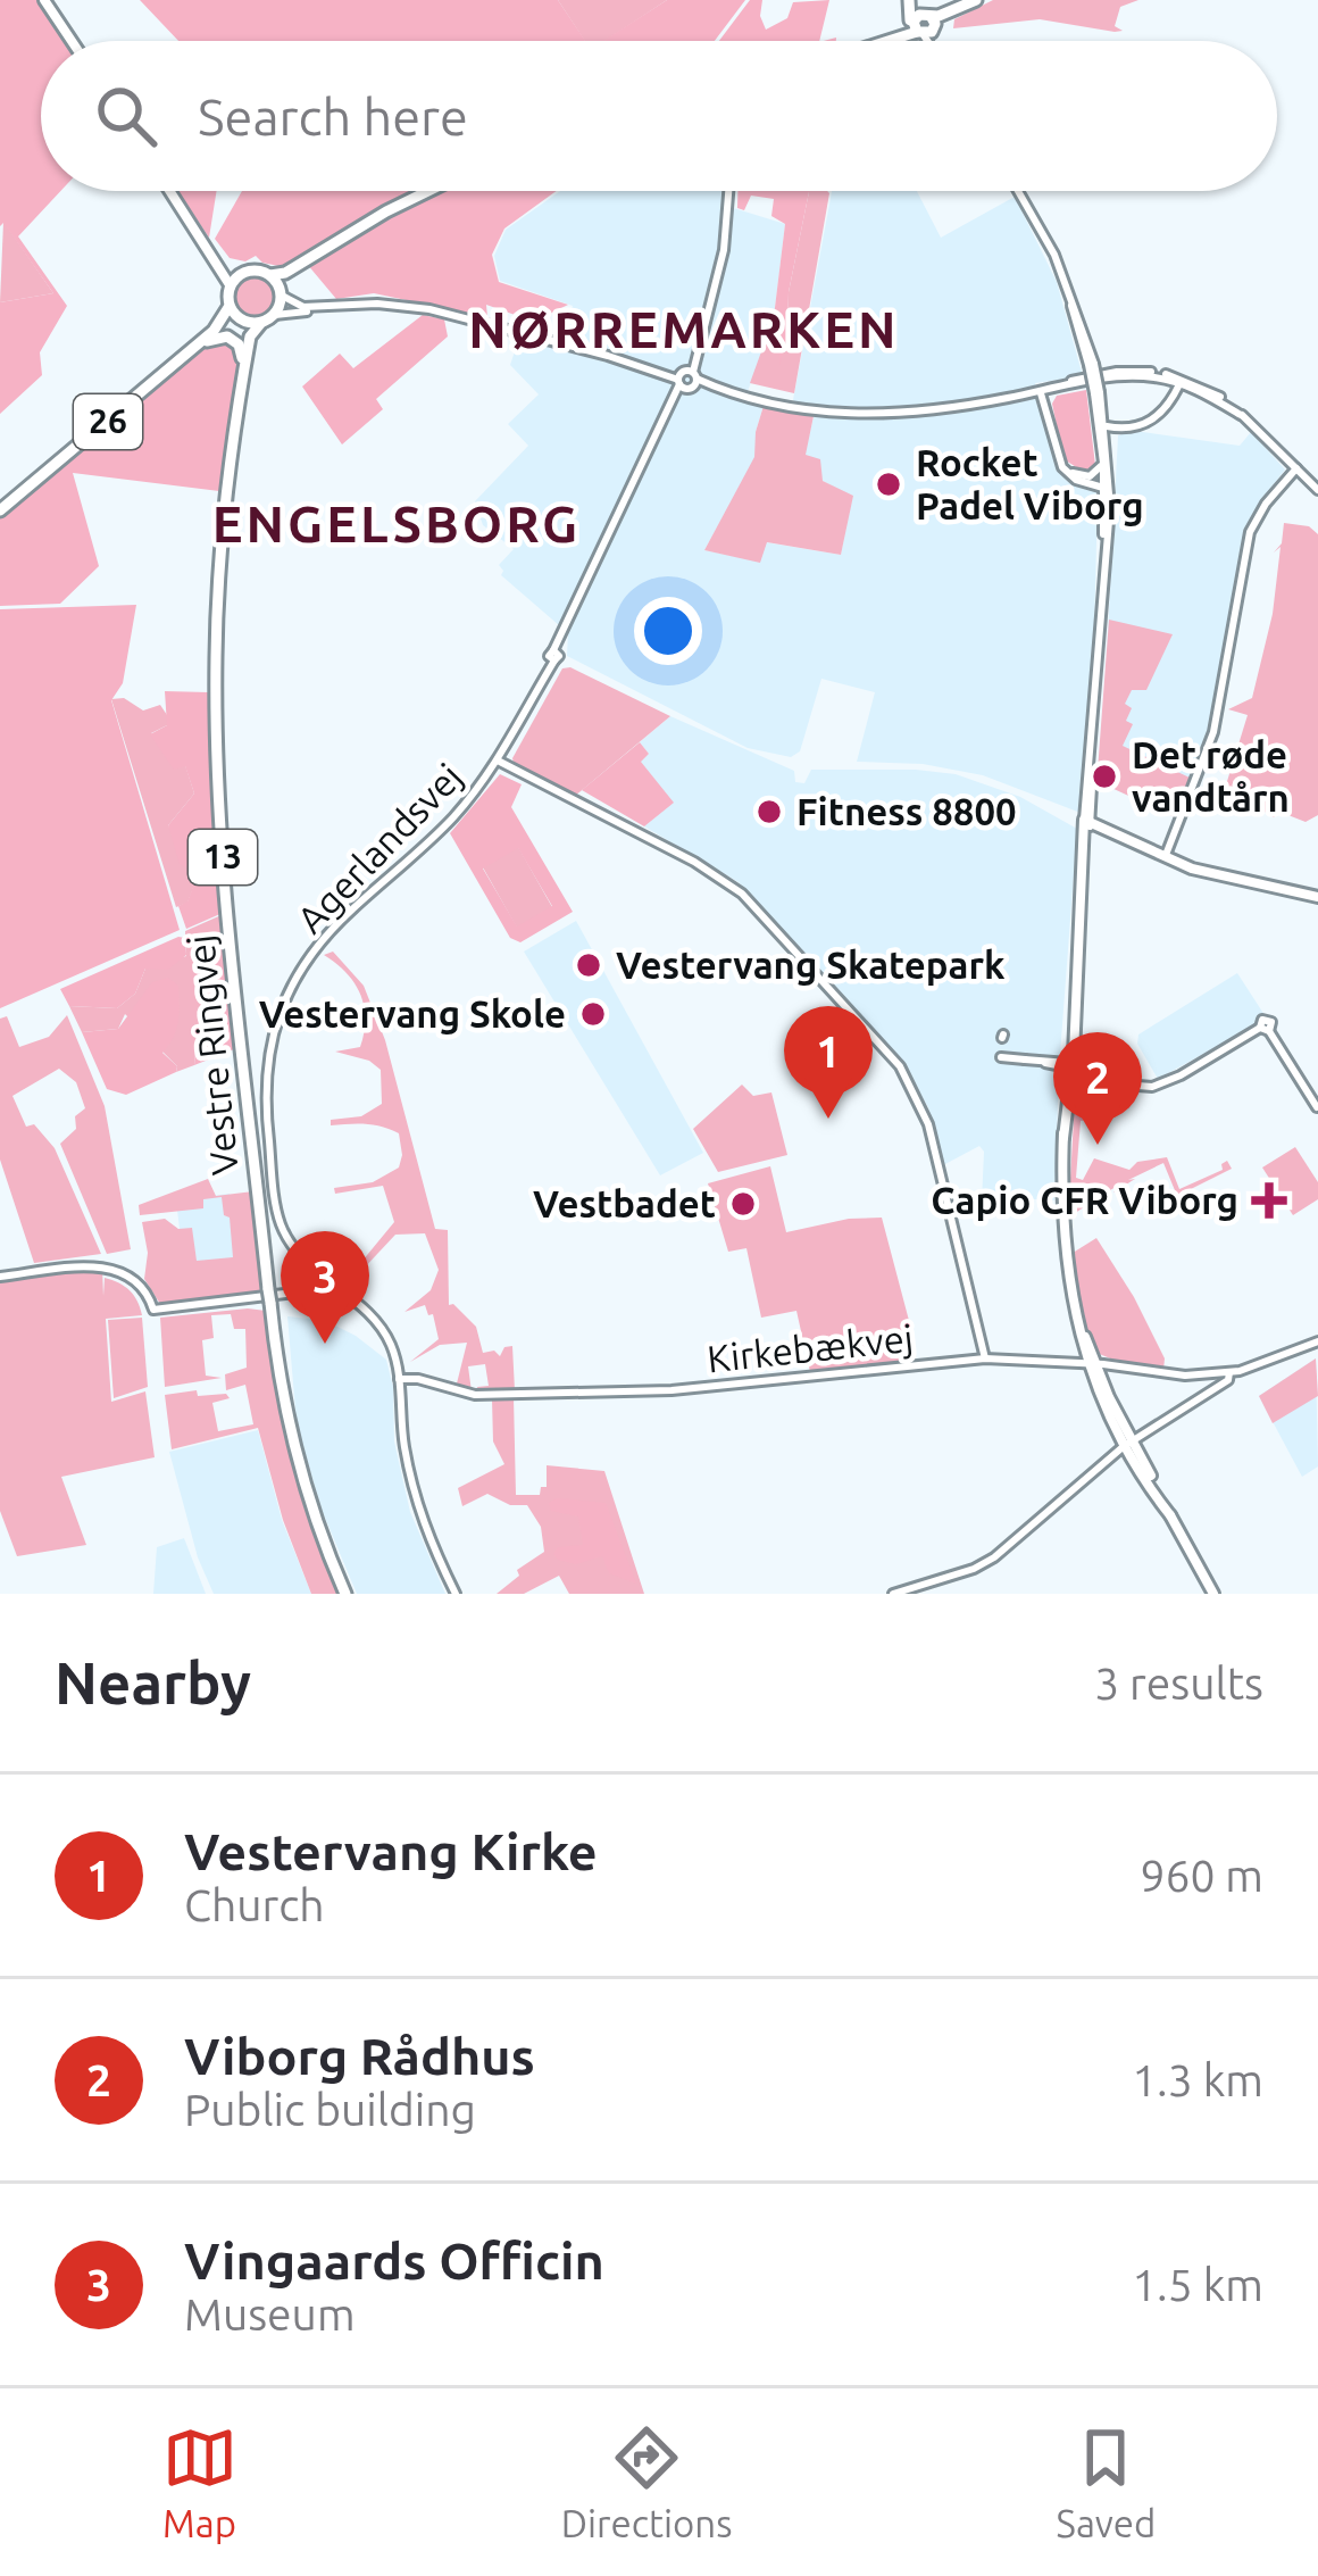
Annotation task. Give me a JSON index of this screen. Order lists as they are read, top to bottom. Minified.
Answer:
{"streets":{"main road":["26","13","Vestre Ringvej"],"street":["Agerlandsvej","Kirkebækvej"]},"crossings":[["26","13"],["26","Vestre Ringvej"],["Agerlandsvej","Kirkebækvej"],["13","Vestre Ringvej"]],"districts":["NØRREMARKEN","ENGELSBORG"],"places":{"other":["Rocket Padel Viborg","Det røde vandtårn","Fitness 8800","Vestervang Skatepark","Vestervang Skole","Vestbadet"],"health":["Capio CFR Viborg"]},"page":{"search":"Search here","pins":["1","2","3"],"heading":["Nearby","3 results"],"list":[{"mark":"1","name":"Vestervang Kirke","note":"Church","value":"960 m"},{"mark":"2","name":"Viborg Rådhus","note":"Public building","value":"1.3 km"},{"mark":"3","name":"Vingaards Officin","note":"Museum","value":"1.5 km"}],"nav":["Map","Directions","Saved"]}}
